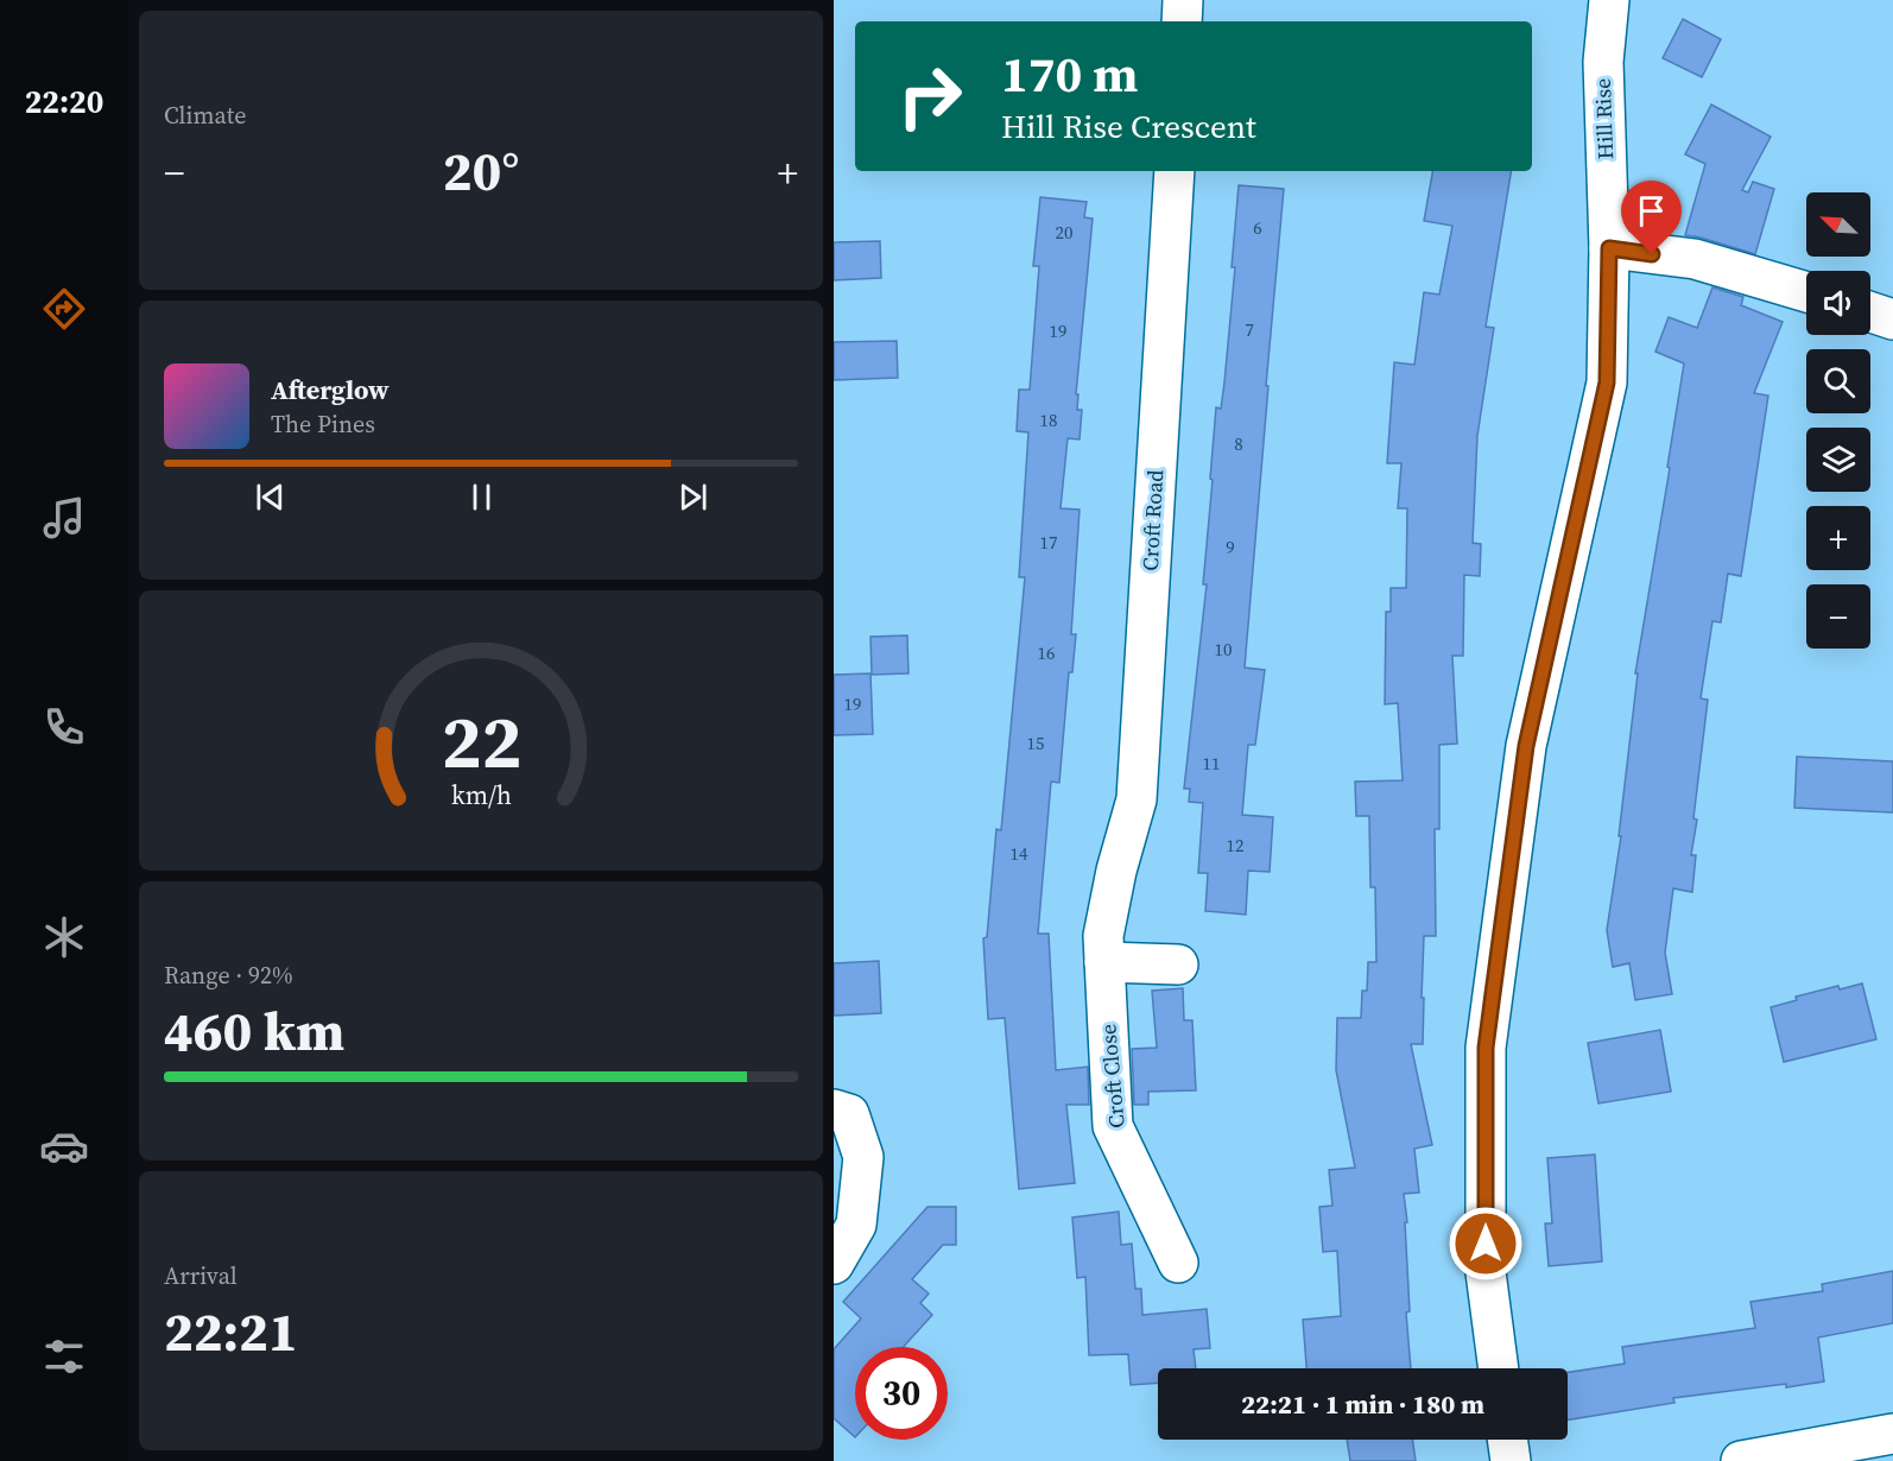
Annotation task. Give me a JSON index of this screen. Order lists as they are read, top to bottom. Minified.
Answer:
{"streets":{"street":["Hill Rise","Croft Road","Croft Close"]},"crossings":[["Croft Road","Croft Close"]],"house_numbers":["6","20","7","19","18","8","17","9","10","16","19","15","11","12","14"],"north":"top left","page":{"tabs":"22:20","tile":["Climate",["Range · 92%","460 km"],["Arrival","22:21"]],"turn":["170 m","Hill Rise Crescent"],"heat":["−","20°","+"],"map_buttons":["+","−"],"song":["Afterglow","The Pines"],"limit":"30","trip":"22:21 · 1 min · 180 m","gauge":["22","km/h"]}}
